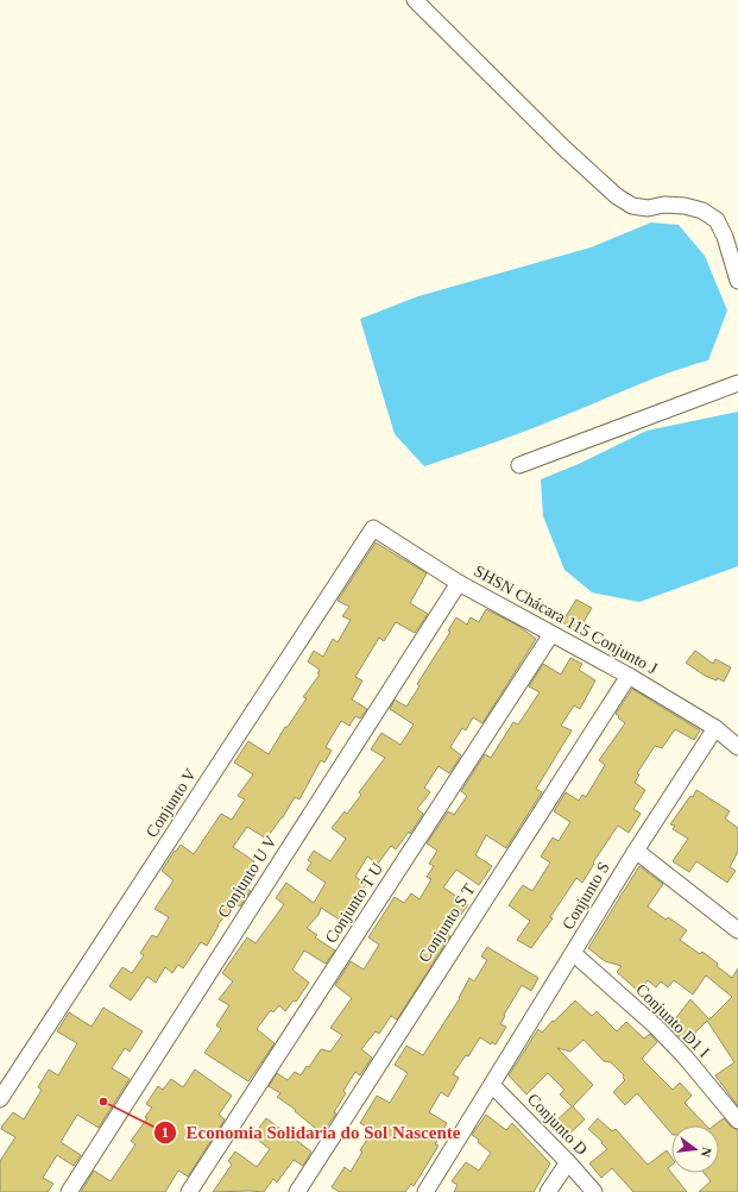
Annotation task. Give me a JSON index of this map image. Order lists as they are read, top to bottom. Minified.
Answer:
{"streets":{"street":["SHSN Chácara 115 Conjunto J","Conjunto V","Conjunto U V","Conjunto S","Conjunto T U","Conjunto S T","Conjunto D1 I","Conjunto D"]},"crossings":[["SHSN Chácara 115 Conjunto J","Conjunto V"],["SHSN Chácara 115 Conjunto J","Conjunto U V"],["SHSN Chácara 115 Conjunto J","Conjunto S"],["SHSN Chácara 115 Conjunto J","Conjunto T U"],["SHSN Chácara 115 Conjunto J","Conjunto S T"],["Conjunto S","Conjunto D1 I"],["Conjunto S","Conjunto D"]],"places":["Economia Solidaria do Sol Nascente"],"north":"right"}
